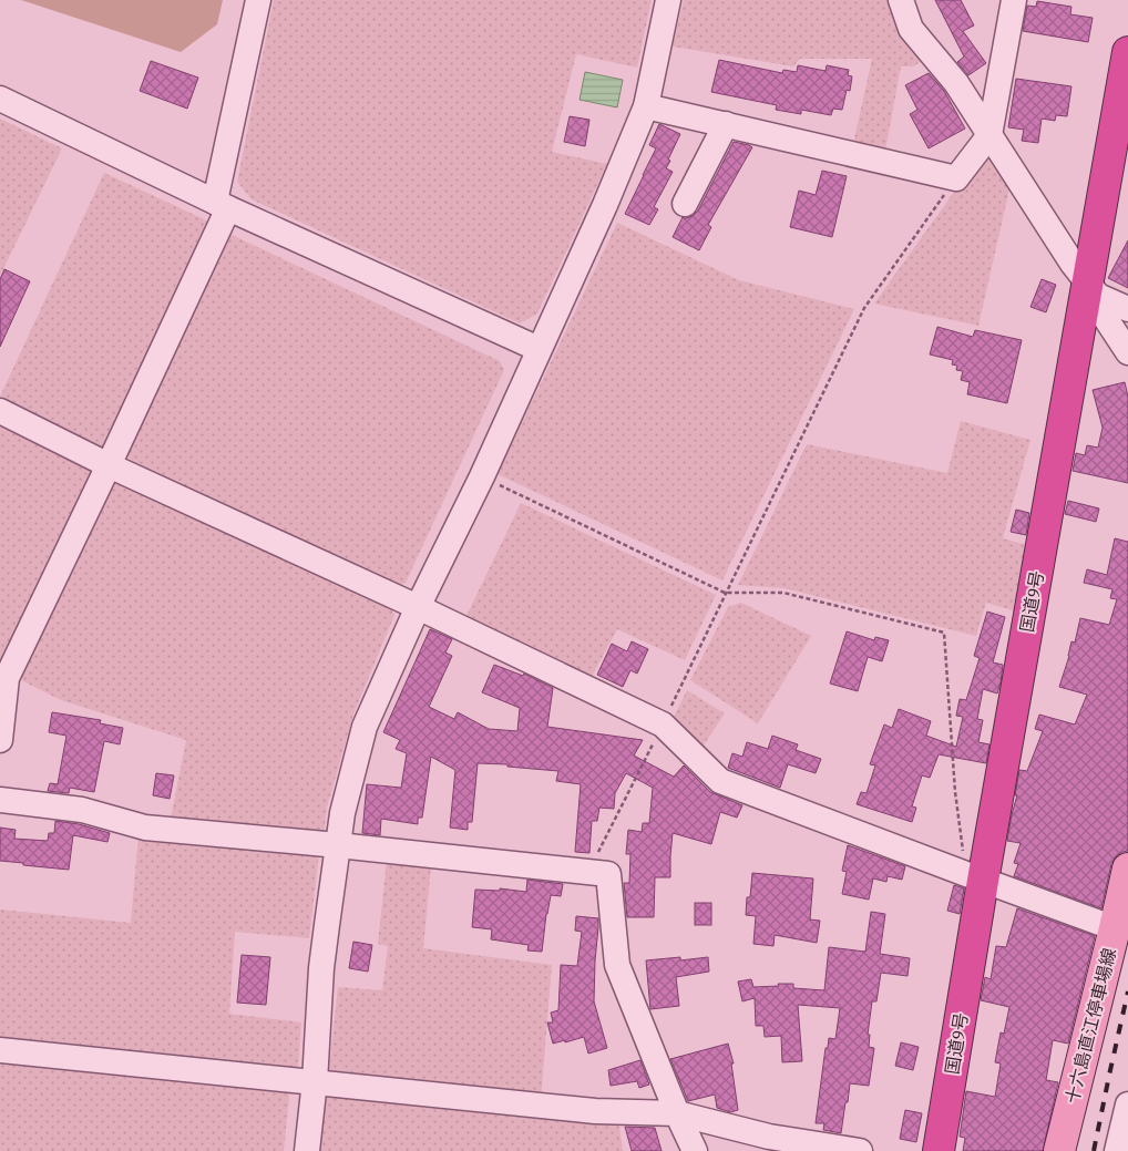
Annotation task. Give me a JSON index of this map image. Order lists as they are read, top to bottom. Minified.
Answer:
{"streets":{"highway":["国道9号"],"main road":["十六島直江停車場線"]}}
